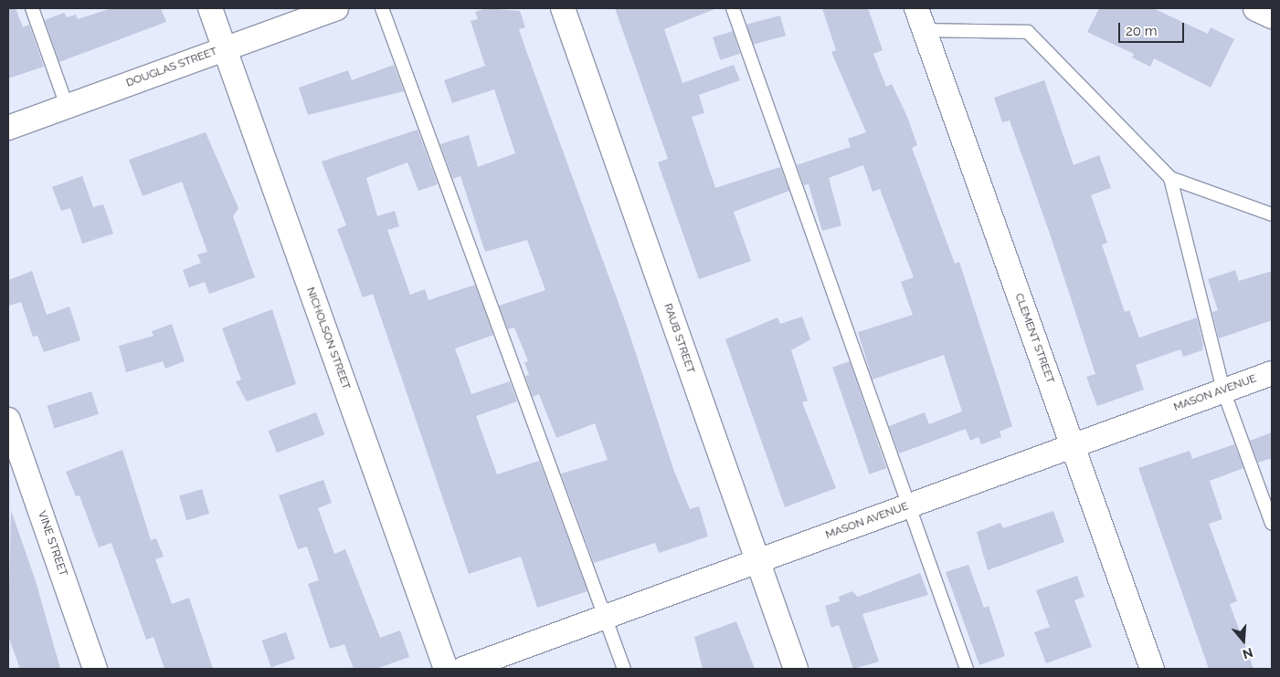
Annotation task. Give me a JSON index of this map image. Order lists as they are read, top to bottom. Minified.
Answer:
{"streets":{"street":["DOUGLAS STREET","NICHOLSON STREET","RAUB STREET","CLEMENT STREET","MASON AVENUE","VINE STREET"]},"crossings":[["DOUGLAS STREET","NICHOLSON STREET"],["RAUB STREET","MASON AVENUE"],["CLEMENT STREET","MASON AVENUE"]],"scale_bar":"20 m","north":"bottom"}
